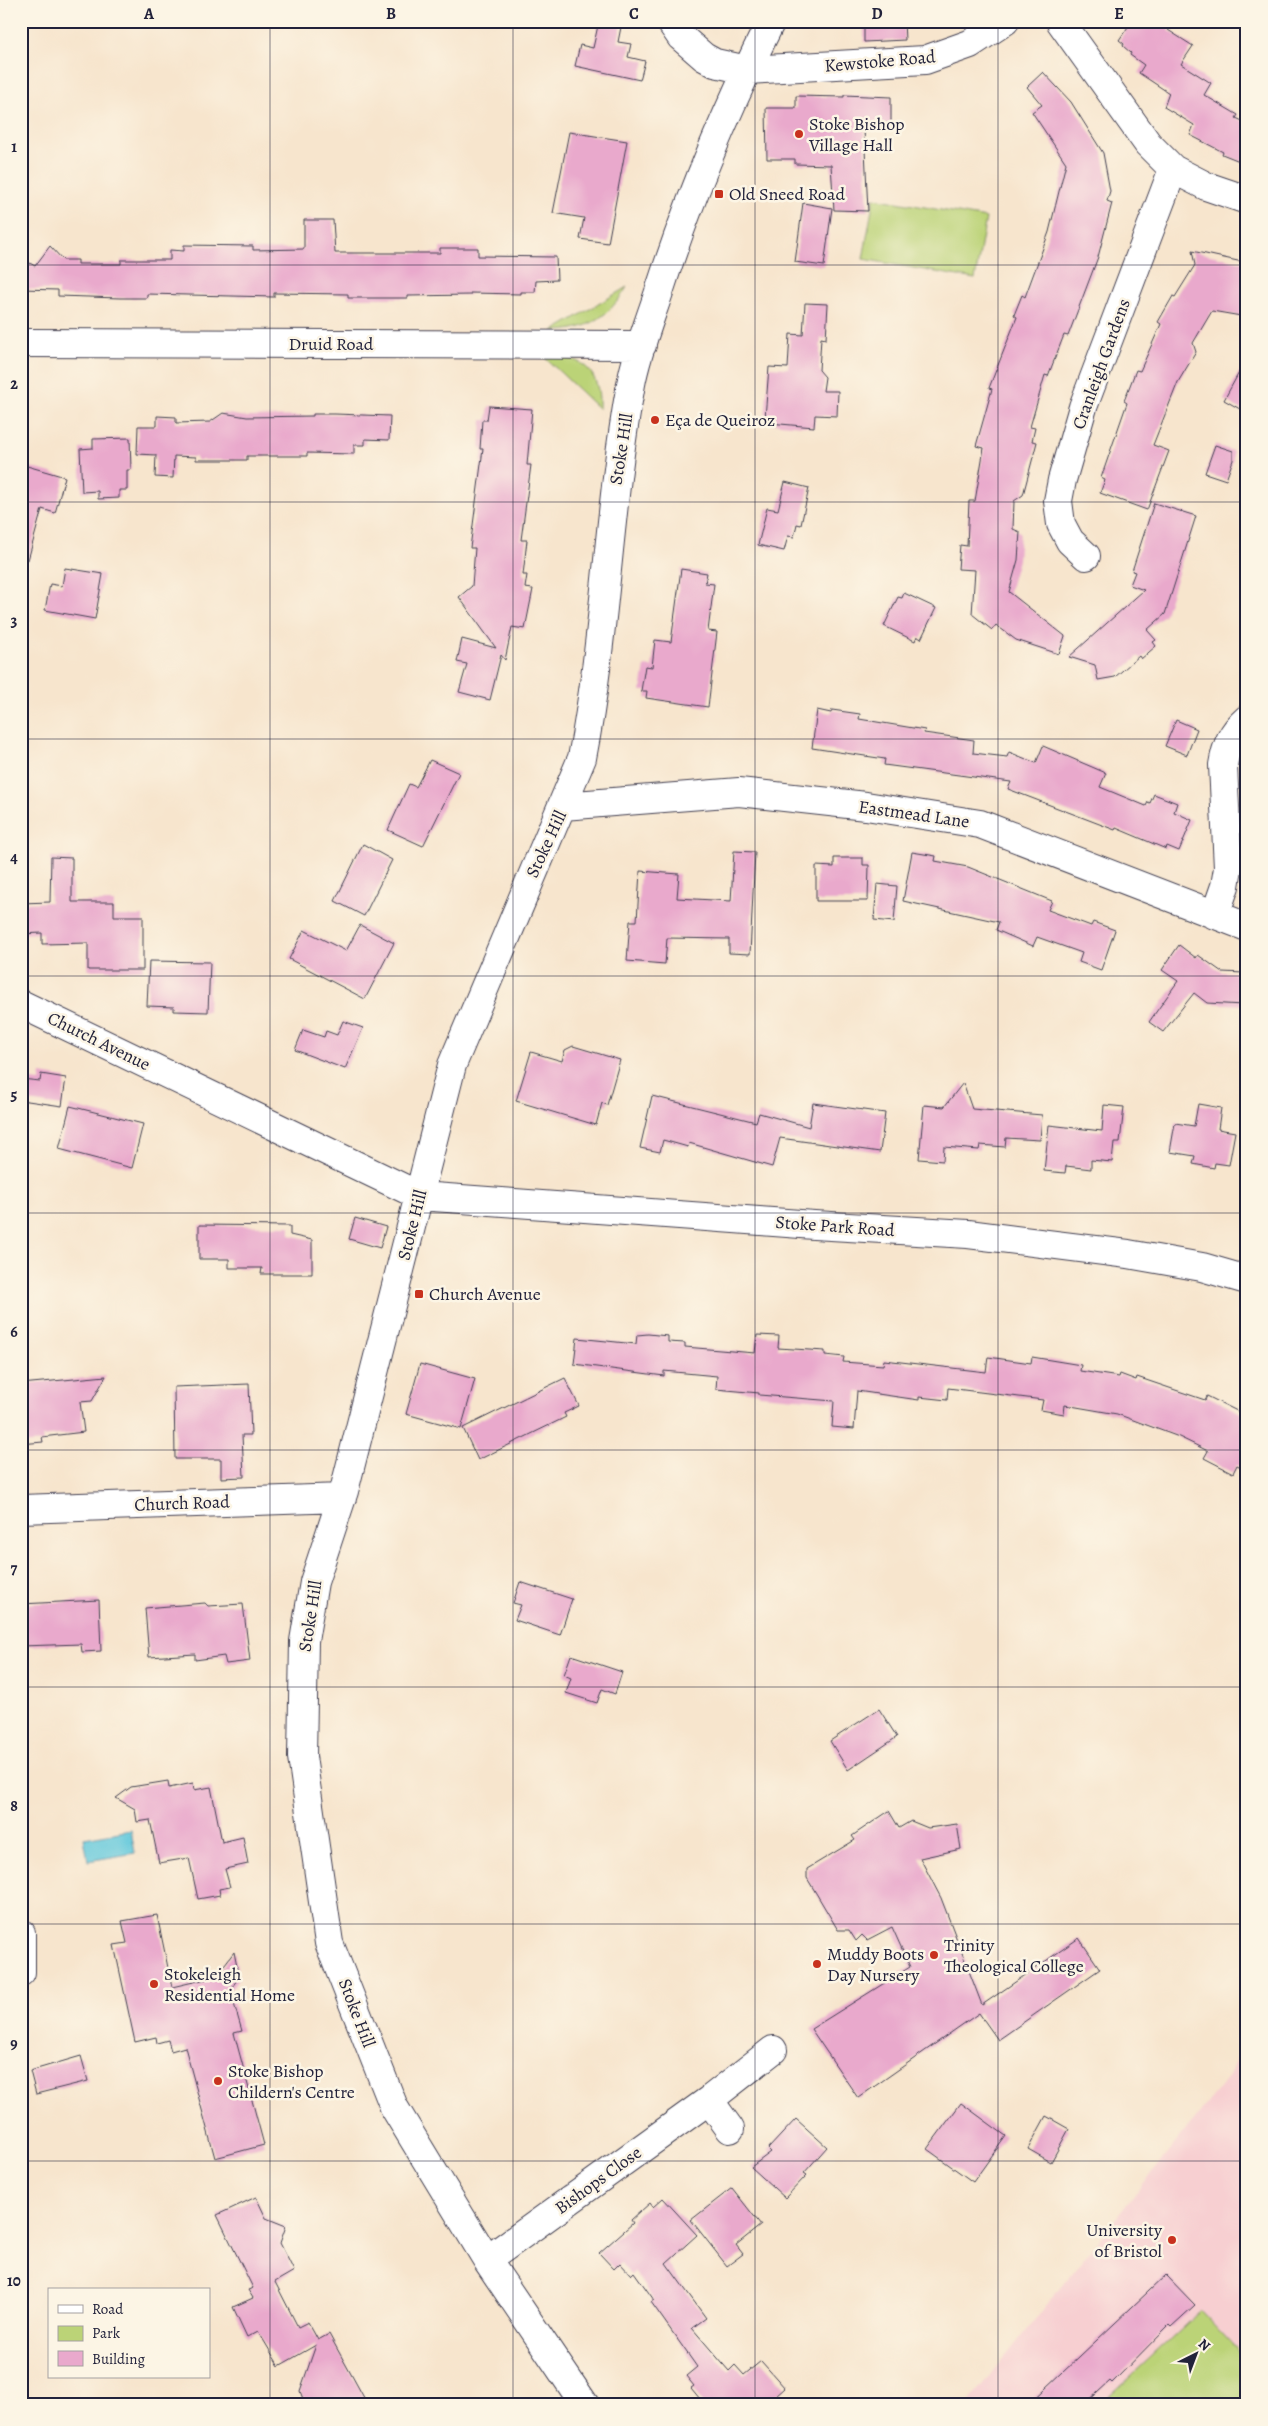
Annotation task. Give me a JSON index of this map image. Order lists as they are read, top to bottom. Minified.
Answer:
{"streets":{"street":["Kewstoke Road","Druid Road","Cranleigh Gardens","Stoke Hill","Eastmead Lane","Church Avenue","Stoke Park Road","Church Road","Bishops Close"]},"crossings":[["Kewstoke Road","Stoke Hill"],["Druid Road","Stoke Hill"],["Stoke Hill","Eastmead Lane"],["Stoke Hill","Church Avenue"],["Stoke Hill","Stoke Park Road"],["Stoke Hill","Church Road"],["Stoke Hill","Bishops Close"],["Church Avenue","Stoke Park Road"]],"places":{"other":["Stoke Bishop Village Hall","Eça de Queiroz","Trinity Theological College","Muddy Boots Day Nursery","Stokeleigh Residential Home","Stoke Bishop Childern's Centre","University of Bristol"],"transit":["Old Sneed Road","Church Avenue"]},"legend":["Road","Park","Building"],"north":"top right","grid":{"columns":["A","B","C","D","E"],"rows":["1","2","3","4","5","6","7","8","9","10"]}}
